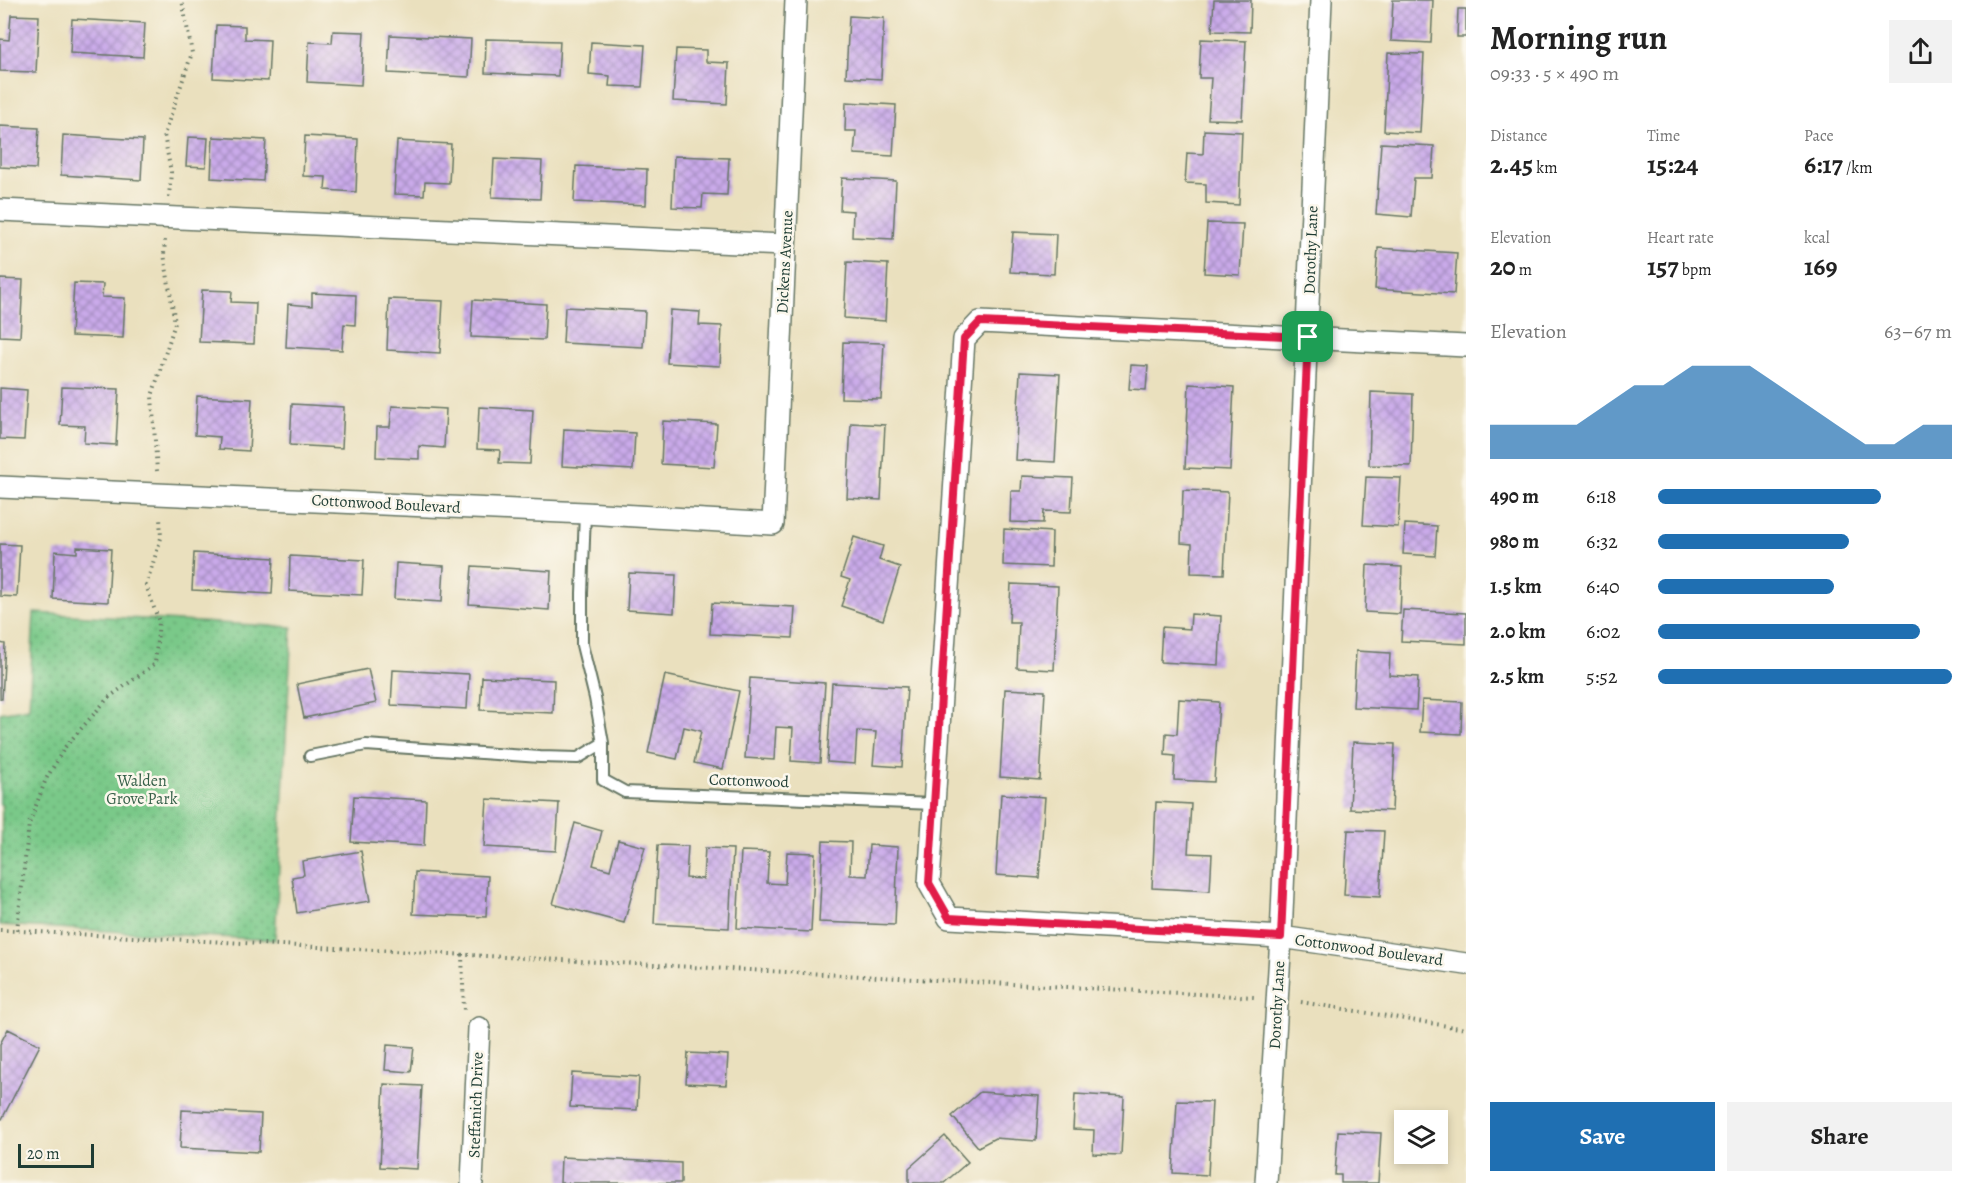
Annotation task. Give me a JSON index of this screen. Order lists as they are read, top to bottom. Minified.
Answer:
{"streets":{"street":["Dorothy Lane","Dickens Avenue","Cottonwood Boulevard","Steffanich Drive"],"lane":["Cottonwood"]},"crossings":[["Dorothy Lane","Cottonwood Boulevard"],["Dickens Avenue","Cottonwood Boulevard"],["Cottonwood Boulevard","Cottonwood"]],"parks":["Walden Grove Park"],"scale_bar":"20 m","page":{"heading":["Morning run","09:33 · 5 × 490 m"],"stats":[["Distance","2.45 km"],["Time","15:24"],["Pace","6:17 /km"],["Elevation","20 m"],["Heart rate","157 bpm"],["kcal","169"]],"chart":["Elevation","63–67 m"],"list":[{"name":"490 m","note":"6:18"},{"name":"980 m","note":"6:32"},{"name":"1.5 km","note":"6:40"},{"name":"2.0 km","note":"6:02"},{"name":"2.5 km","note":"5:52"}],"buttons":["Save","Share"],"scale":"20 m"}}
